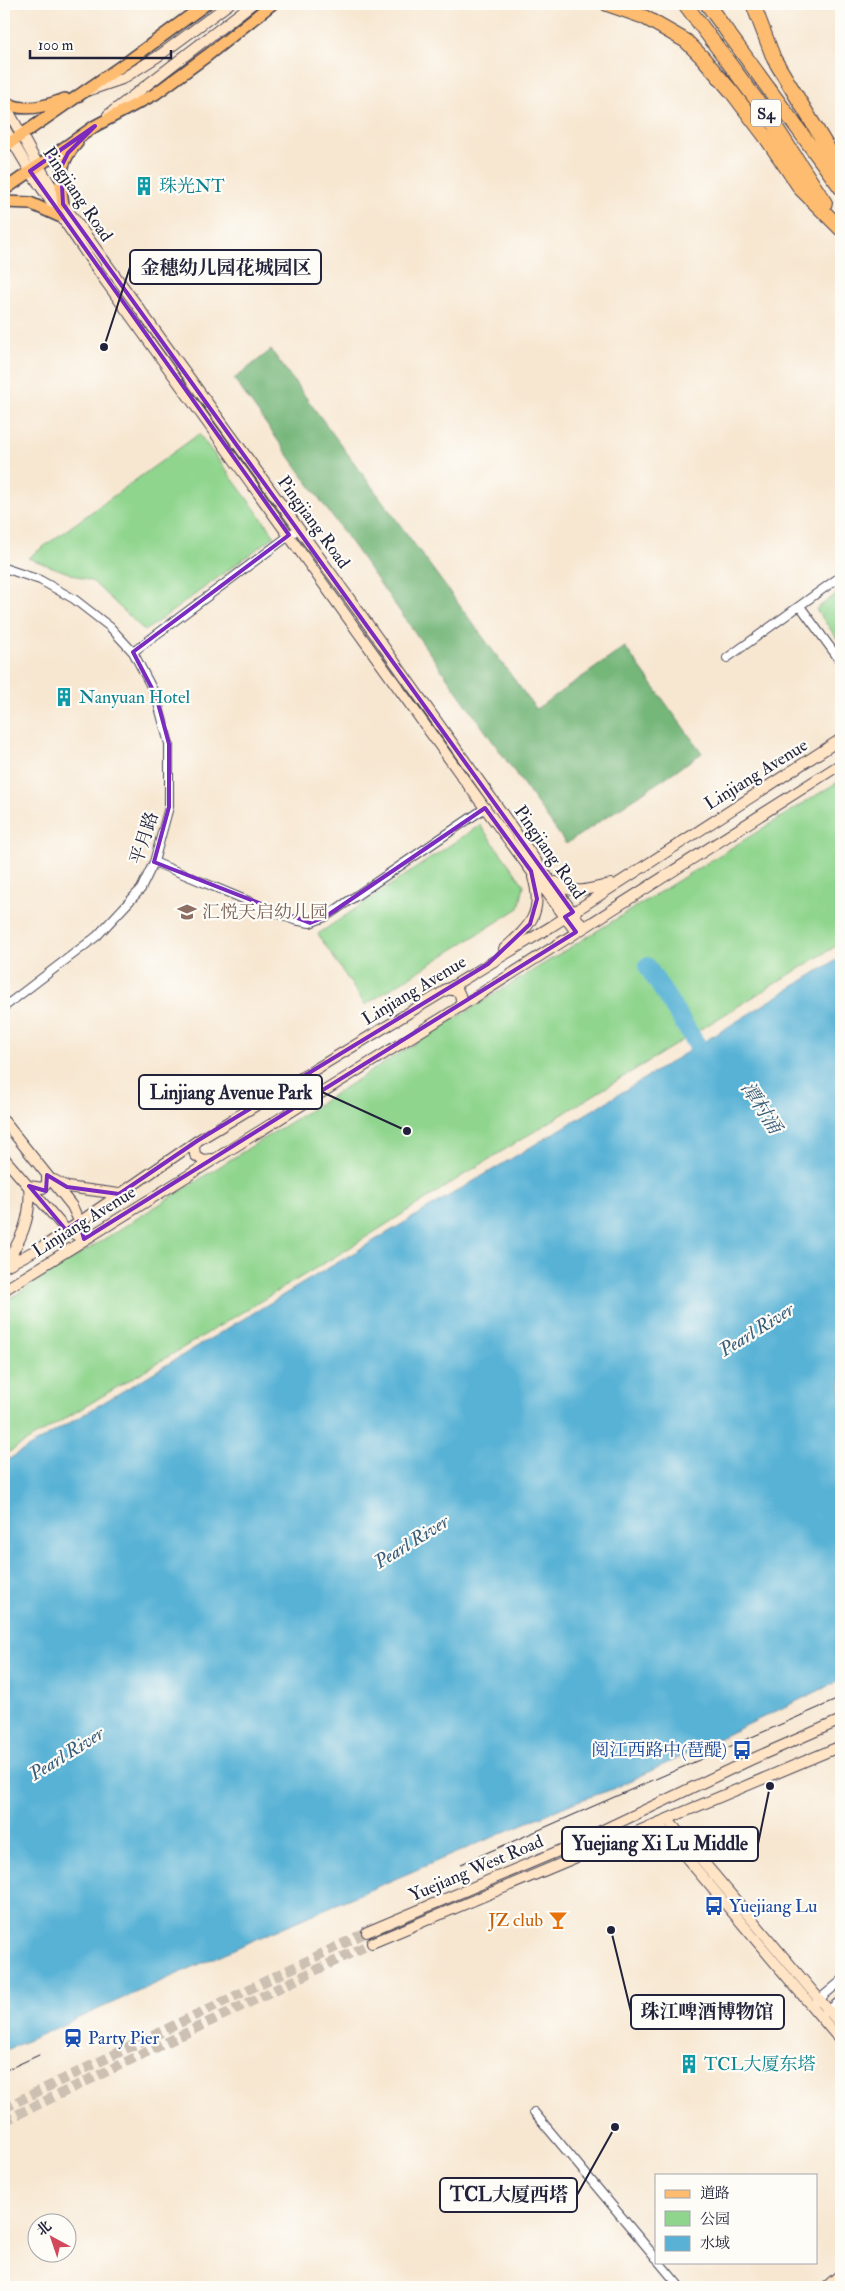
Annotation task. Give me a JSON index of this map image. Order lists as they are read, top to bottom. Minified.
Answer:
{"streets":{"highway":["S4"],"main road":["Pingjiang Road","Linjiang Avenue","Yuejiang West Road"],"street":["平月路"]},"crossings":[["Pingjiang Road","Linjiang Avenue"]],"water":["潭村涌","Pearl River"],"places":{"building":["珠光NT","Nanyuan Hotel","TCL大厦东塔"],"other":["金穗幼儿园花城园区","Linjiang Avenue Park","Yuejiang Xi Lu Middle","珠江啤酒博物馆","TCL大厦西塔"],"school or university":["汇悦天启幼儿园"],"bus stop":["阅江西路中(琶醍)","Yuejiang Lu"],"bar":["JZ club"],"station":["Party Pier"]},"legend":["道路","公园","水域"],"scale_bar":"100 m","north":"top left"}
